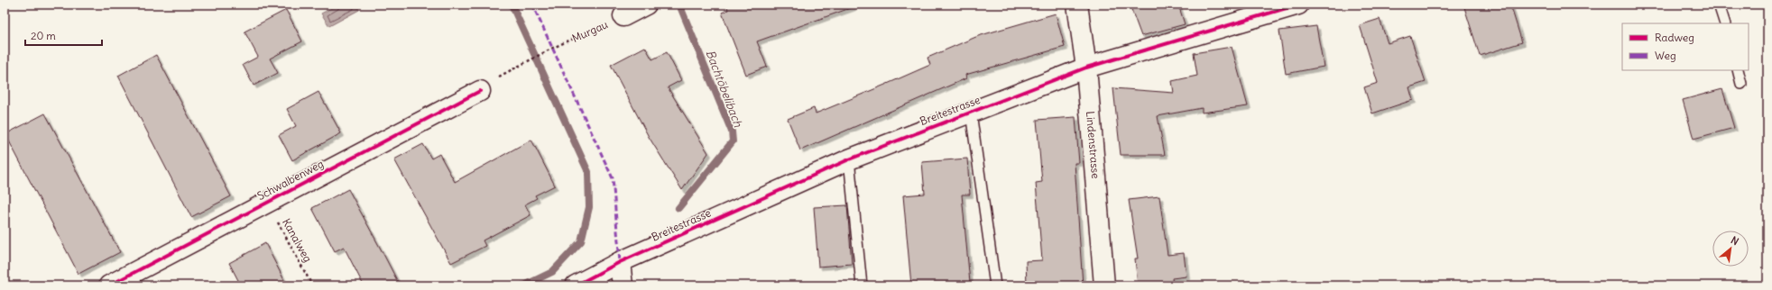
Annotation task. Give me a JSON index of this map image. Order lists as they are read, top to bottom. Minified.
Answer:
{"streets":{"street":["Breitestrasse","Lindenstrasse","Schwalbenweg"],"path":["Murgau","Kanalweg"]},"crossings":[["Breitestrasse","Lindenstrasse"],["Schwalbenweg","Kanalweg"]],"water":["Bachtöbelibach"],"legend":["Radweg","Weg"],"scale_bar":"20 m","north":"top right"}
